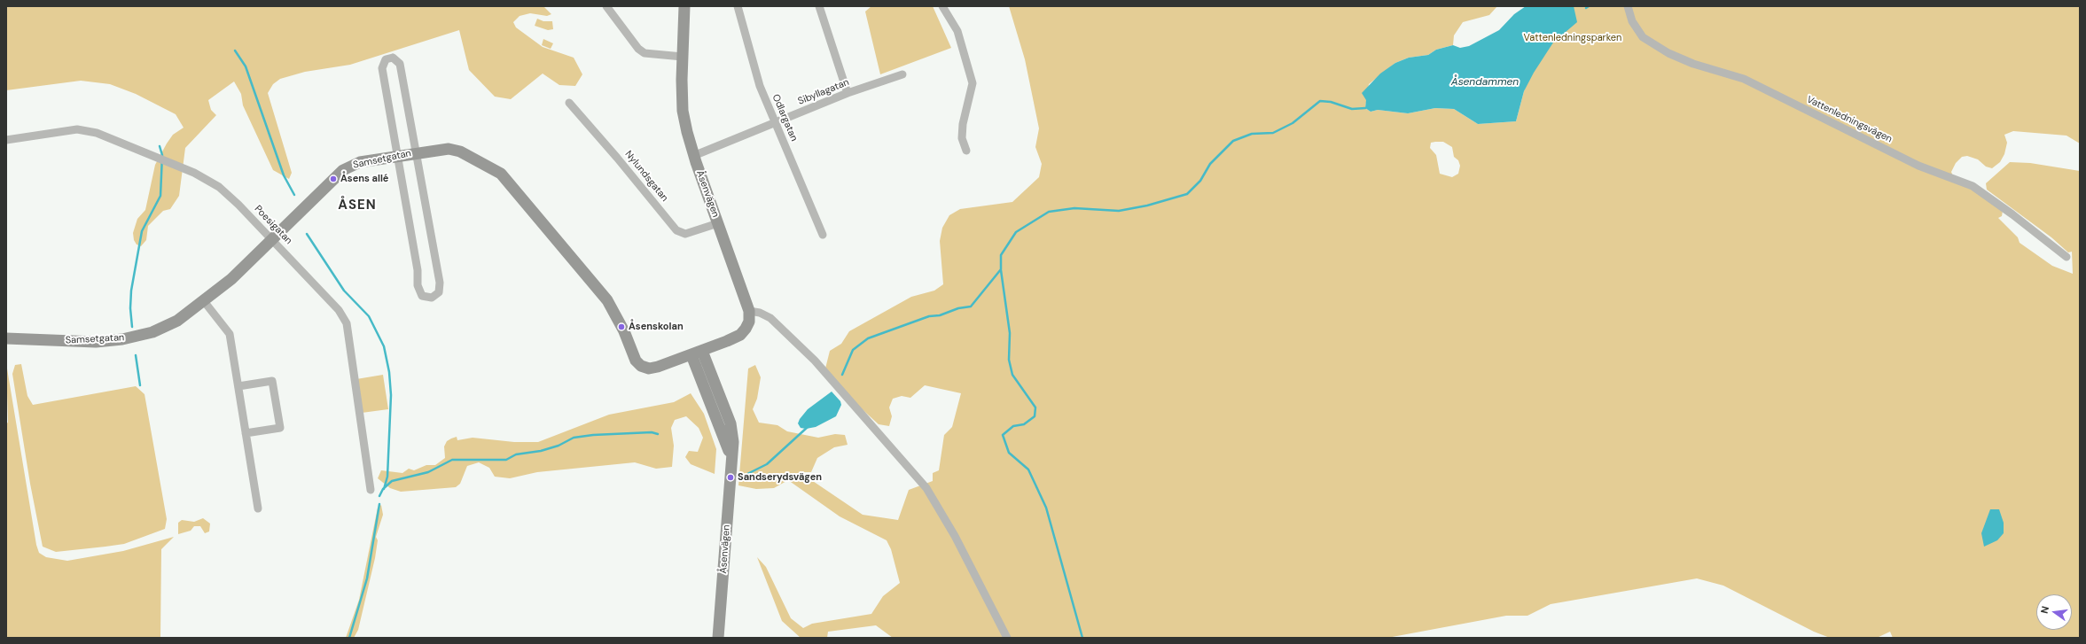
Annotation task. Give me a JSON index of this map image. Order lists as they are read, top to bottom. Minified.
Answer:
{"streets":{"street":["Sibyllagatan","Odlargatan","Vattenledningsvägen","Samsetgatan","Nylundsgatan","Åsenvägen","Poesigatan"]},"crossings":[["Sibyllagatan","Odlargatan"],["Sibyllagatan","Åsenvägen"],["Samsetgatan","Åsenvägen"],["Samsetgatan","Poesigatan"],["Nylundsgatan","Åsenvägen"]],"districts":["ÅSEN"],"water":["Åsendammen"],"parks":["Vattenledningsparken"],"places":["Åsens allé","Åsenskolan","Sandserydsvägen"],"north":"left"}
